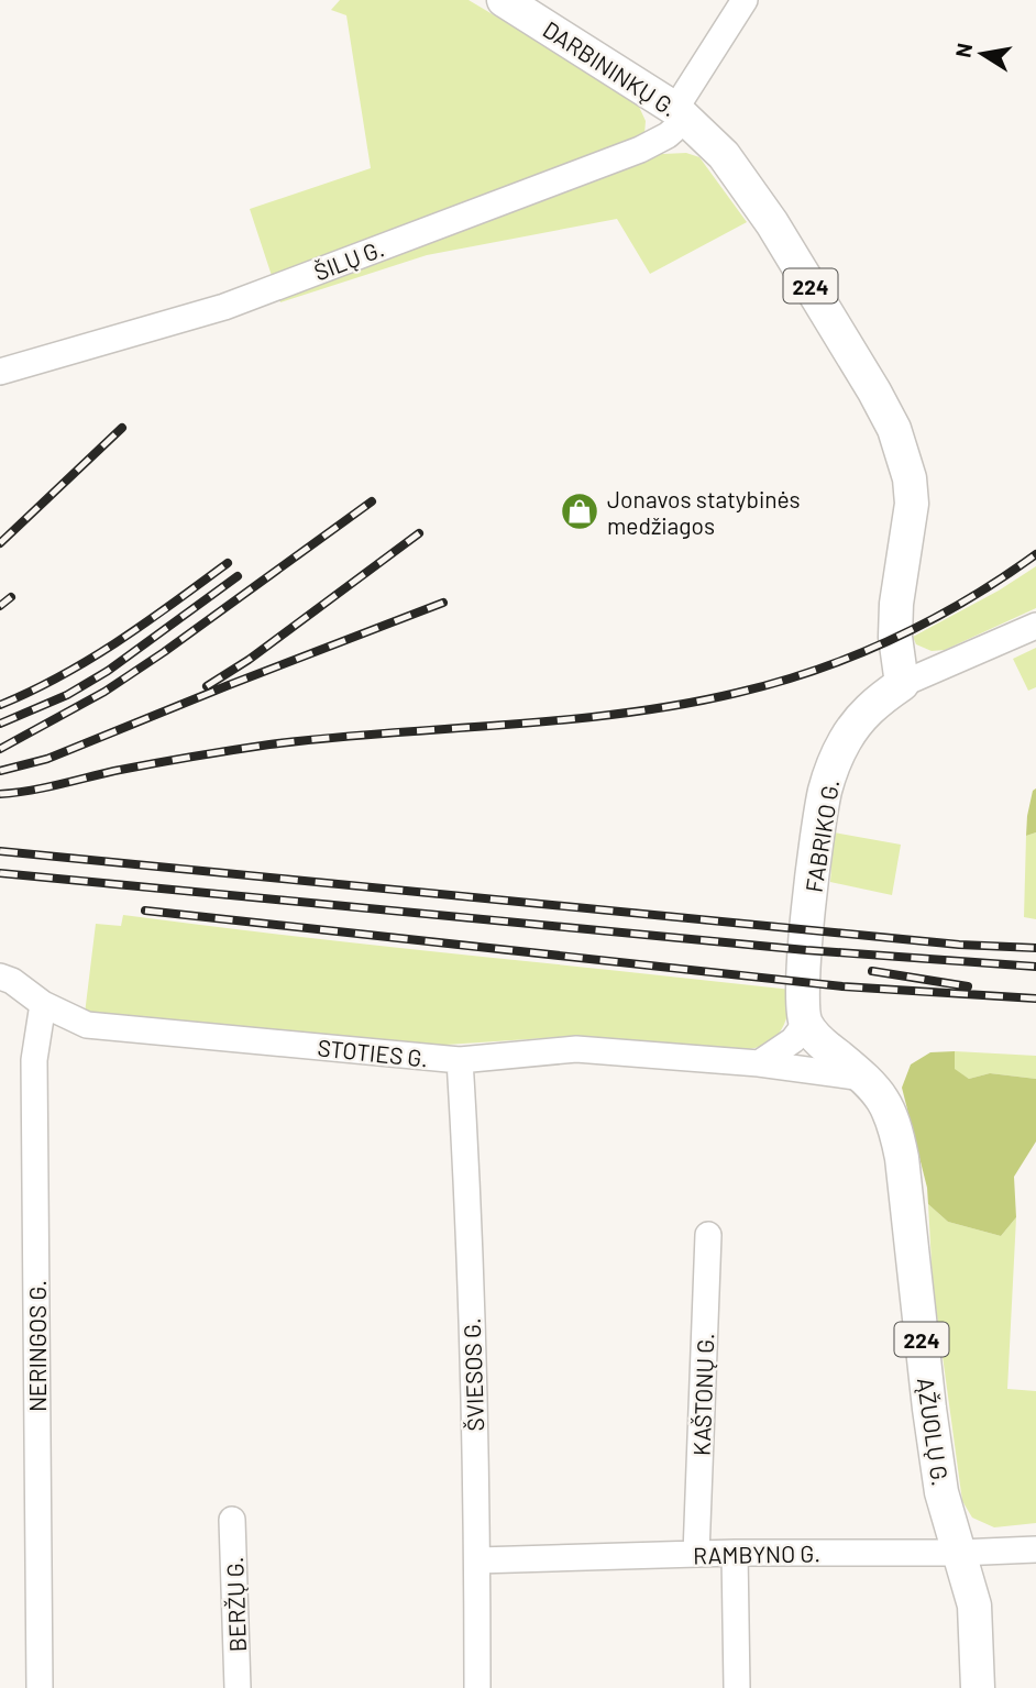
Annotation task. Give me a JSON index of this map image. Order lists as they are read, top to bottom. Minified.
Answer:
{"streets":{"main road":["DARBININKŲ G.","224","FABRIKO G.","ĄŽUOLŲ G."],"street":["ŠILŲ G.","STOTIES G.","NERINGOS G.","ŠVIESOS G.","KAŠTONŲ G.","RAMBYNO G.","BERŽŲ G."]},"crossings":[["DARBININKŲ G.","ŠILŲ G."],["DARBININKŲ G.","FABRIKO G."],["FABRIKO G.","ĄŽUOLŲ G."],["STOTIES G.","NERINGOS G."],["STOTIES G.","ŠVIESOS G."],["STOTIES G.","ĄŽUOLŲ G."],["ŠVIESOS G.","RAMBYNO G."],["KAŠTONŲ G.","RAMBYNO G."],["ĄŽUOLŲ G.","RAMBYNO G."]],"places":{"shop":["Jonavos statybinės medžiagos"]},"north":"left"}
